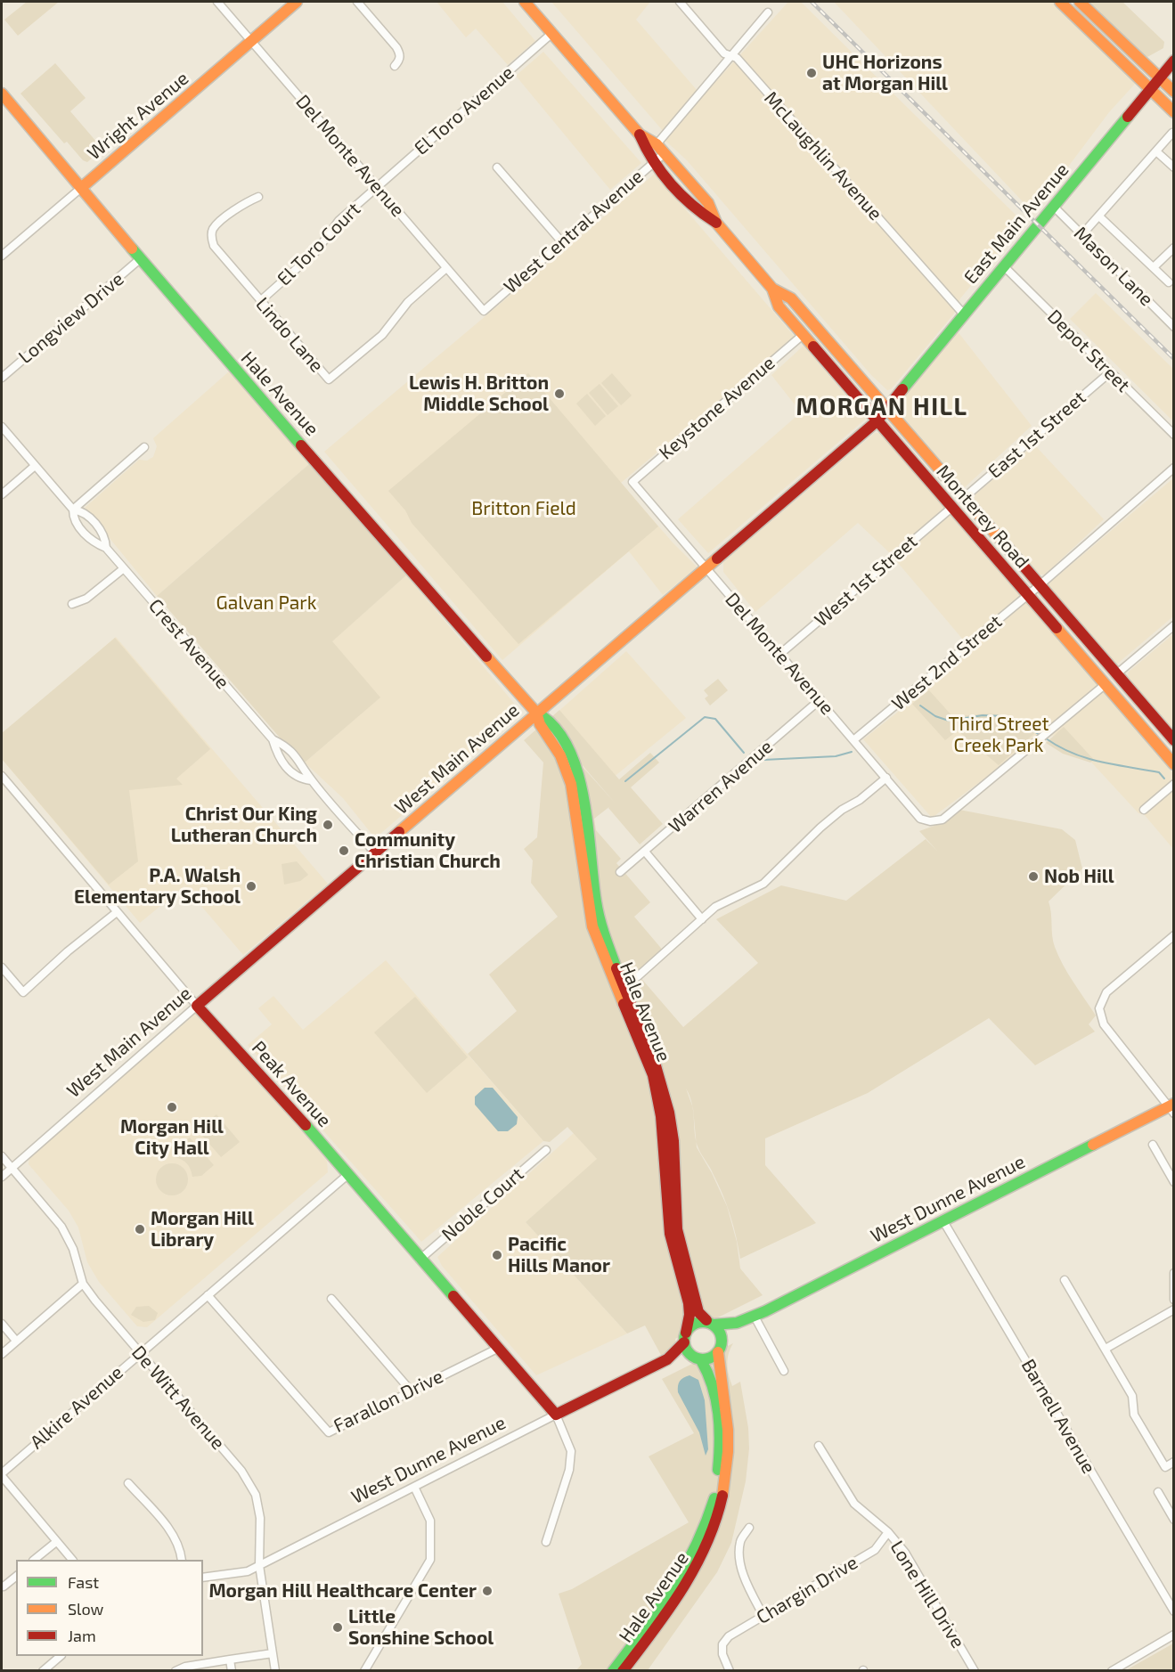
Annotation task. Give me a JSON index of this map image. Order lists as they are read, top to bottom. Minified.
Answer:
{"streets":{"main road":["Wright Avenue","East Main Avenue","Hale Avenue","Monterey Road","West Main Avenue","Peak Avenue","West Dunne Avenue"],"street":["El Toro Avenue","Del Monte Avenue","McLaughlin Avenue","West Central Avenue","El Toro Court","Mason Lane","Longview Drive","Lindo Lane","Depot Street","Keystone Avenue","East 1st Street","West 1st Street","Crest Avenue","West 2nd Street","Warren Avenue","Noble Court","De Witt Avenue","Farallon Drive","Alkire Avenue","Barnell Avenue","Chargin Drive","Lone Hill Drive"]},"crossings":[["El Toro Avenue","Del Monte Avenue"],["El Toro Avenue","El Toro Court"],["El Toro Avenue","Monterey Road"],["Wright Avenue","Del Monte Avenue"],["Wright Avenue","Hale Avenue"],["Del Monte Avenue","West Central Avenue"],["Del Monte Avenue","El Toro Court"],["Del Monte Avenue","Lindo Lane"],["Del Monte Avenue","Keystone Avenue"],["Del Monte Avenue","Monterey Road"],["Del Monte Avenue","West 1st Street"],["Del Monte Avenue","West 2nd Street"],["Del Monte Avenue","West Main Avenue"],["Del Monte Avenue","Warren Avenue"],["McLaughlin Avenue","East Main Avenue"],["East Main Avenue","Mason Lane"],["East Main Avenue","Depot Street"],["East Main Avenue","Monterey Road"],["East Main Avenue","West Main Avenue"],["West Central Avenue","Monterey Road"],["El Toro Court","Lindo Lane"],["Longview Drive","Hale Avenue"],["Depot Street","East 1st Street"],["Hale Avenue","West Main Avenue"],["Hale Avenue","West Dunne Avenue"],["Keystone Avenue","Monterey Road"],["East 1st Street","Monterey Road"],["Monterey Road","West 1st Street"],["Monterey Road","West 2nd Street"],["Monterey Road","West Main Avenue"],["Crest Avenue","West Main Avenue"],["West Main Avenue","Peak Avenue"],["West Main Avenue","De Witt Avenue"],["Peak Avenue","West Dunne Avenue"],["Peak Avenue","Noble Court"],["Peak Avenue","Farallon Drive"],["Peak Avenue","Alkire Avenue"],["West Dunne Avenue","De Witt Avenue"],["West Dunne Avenue","Barnell Avenue"],["De Witt Avenue","Alkire Avenue"],["Farallon Drive","Alkire Avenue"],["Chargin Drive","Lone Hill Drive"]],"districts":["MORGAN HILL"],"parks":["Britton Field","Galvan Park","Third Street Creek Park"],"places":["UHC Horizons at Morgan Hill","Lewis H. Britton Middle School","Christ Our King Lutheran Church","Community Christian Church","Nob Hill","P.A. Walsh Elementary School","Morgan Hill City Hall","Morgan Hill Library","Pacific Hills Manor","Morgan Hill Healthcare Center","Little Sonshine School"],"legend":["Fast","Slow","Jam"]}
